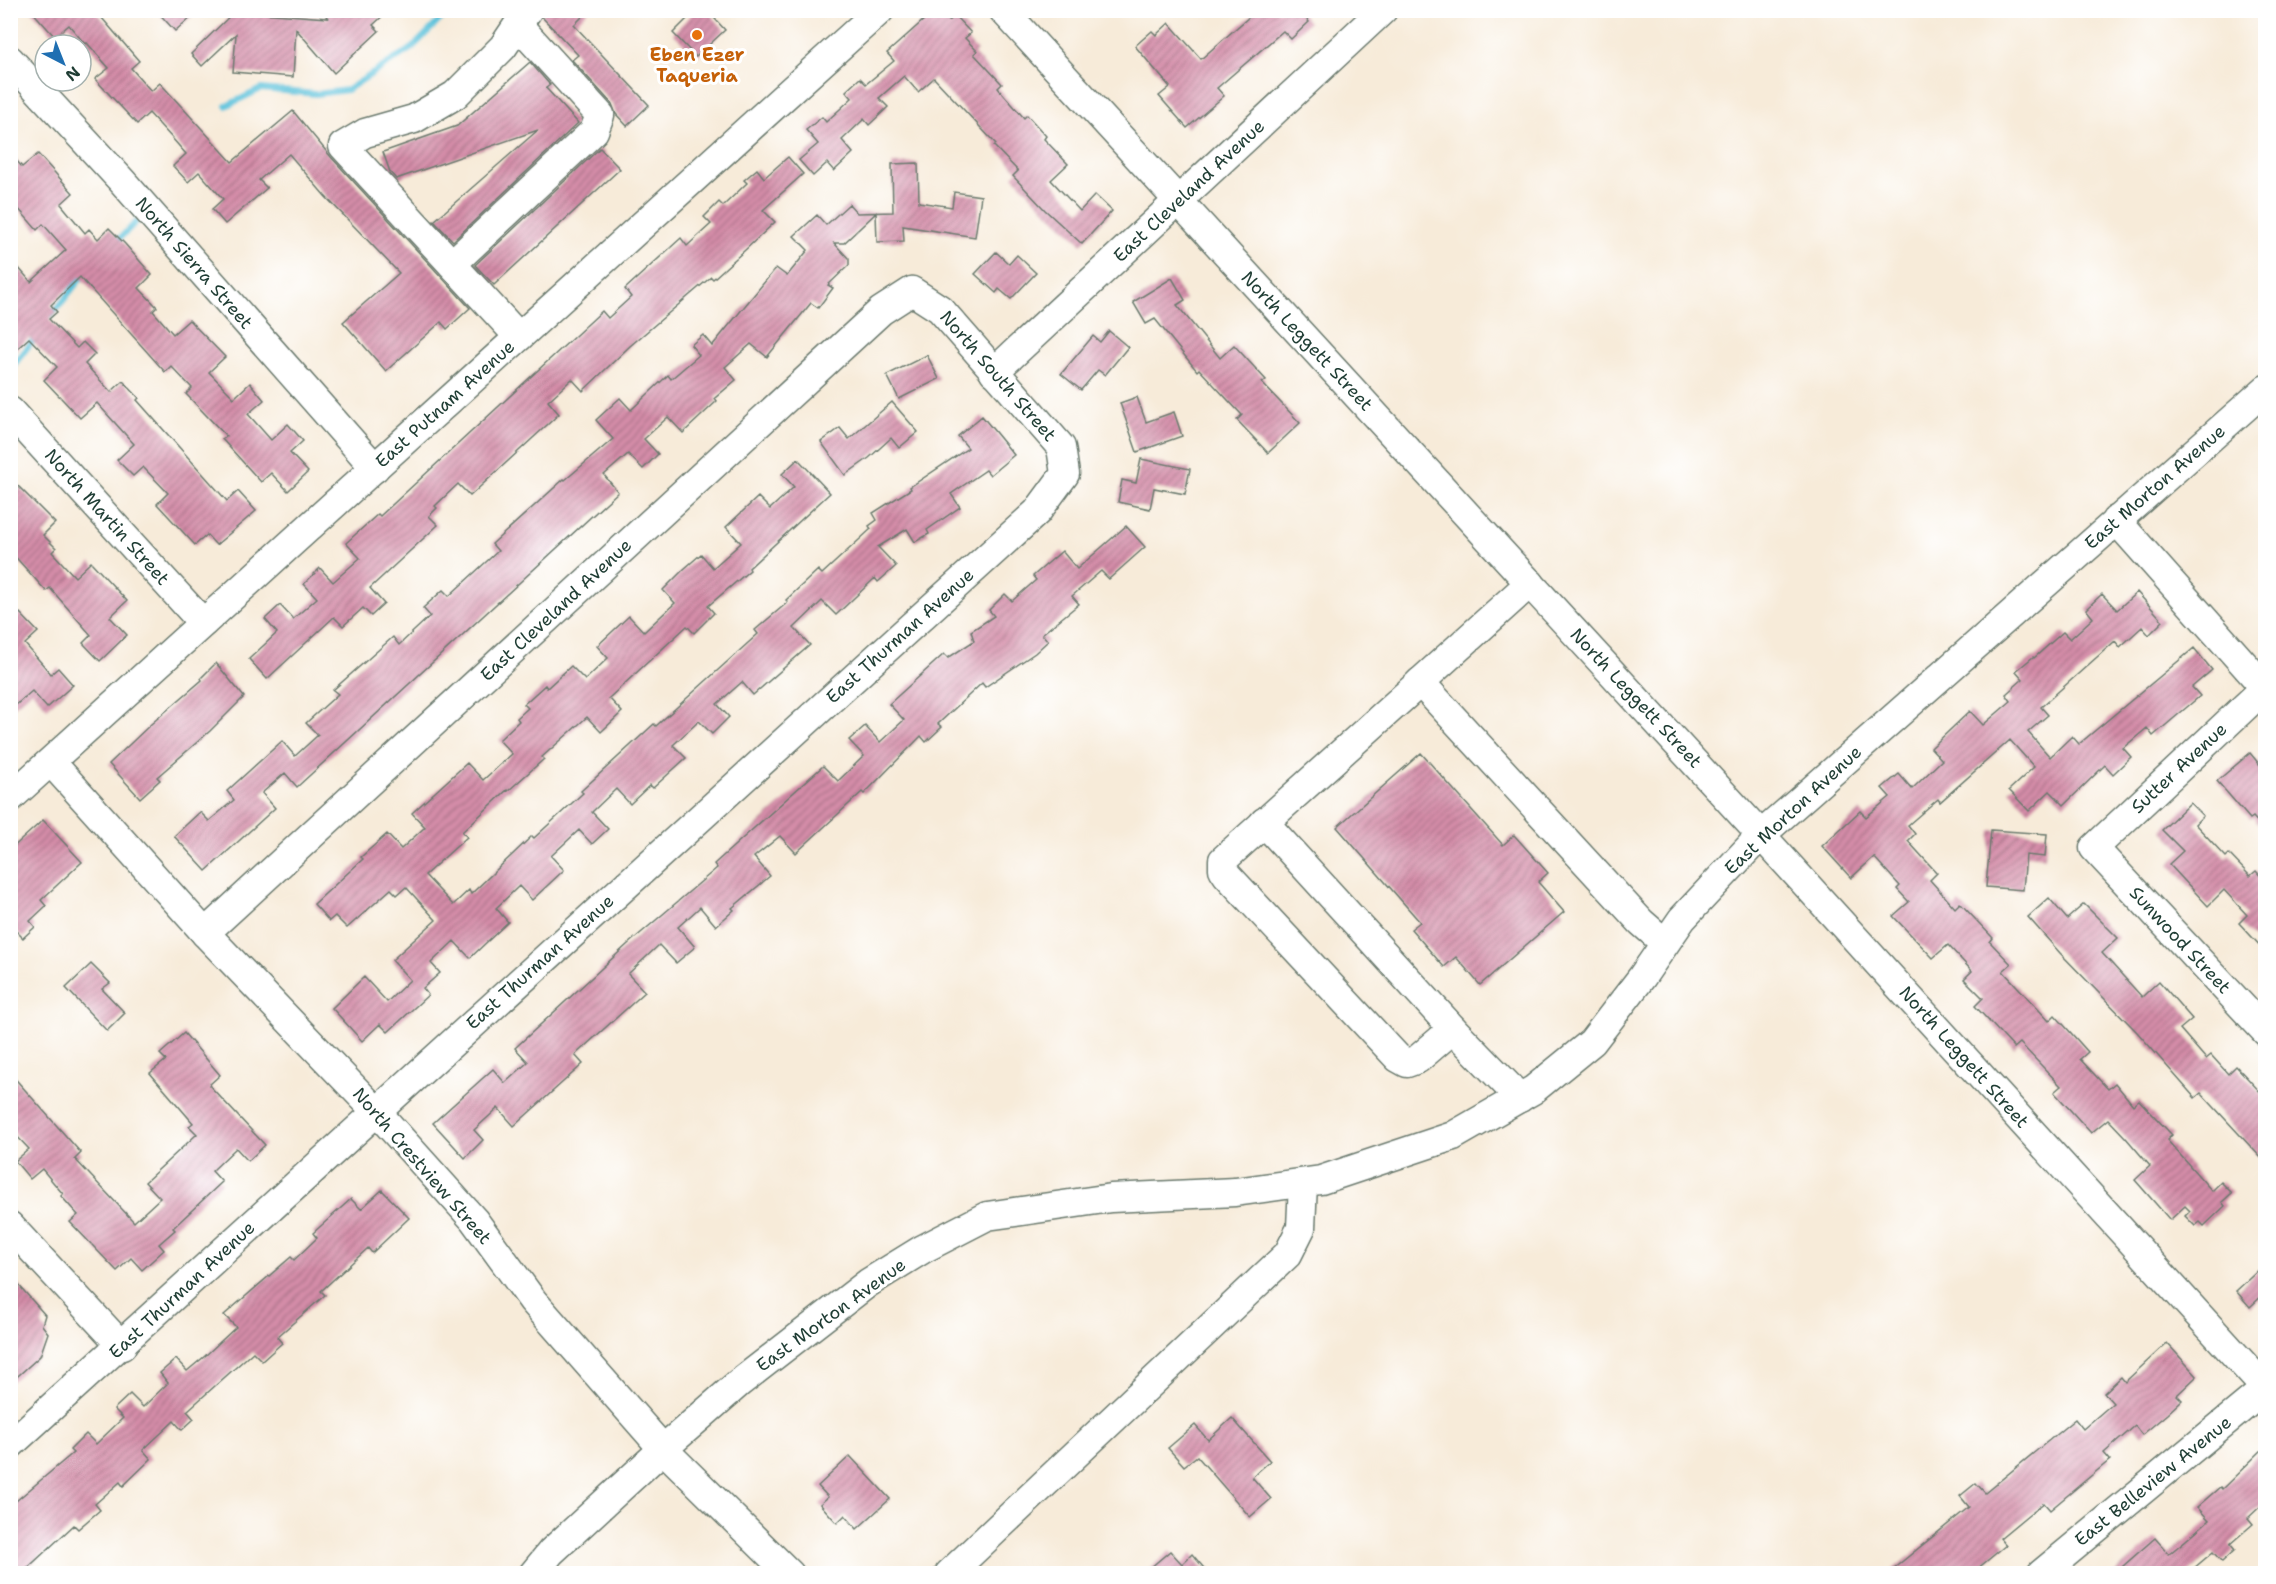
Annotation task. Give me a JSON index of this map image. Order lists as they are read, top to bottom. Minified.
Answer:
{"streets":{"street":["East Cleveland Avenue","North Sierra Street","North Leggett Street","North South Street","East Putnam Avenue","East Morton Avenue","North Martin Street","East Thurman Avenue","Sutter Avenue","Sunwood Street","North Crestview Street","East Belleview Avenue"]},"crossings":[["East Cleveland Avenue","North Leggett Street"],["East Cleveland Avenue","North South Street"],["East Cleveland Avenue","North Crestview Street"],["North Sierra Street","East Putnam Avenue"],["North Leggett Street","East Morton Avenue"],["North Leggett Street","East Belleview Avenue"],["North South Street","East Thurman Avenue"],["East Putnam Avenue","North Martin Street"],["East Putnam Avenue","North Crestview Street"],["East Morton Avenue","North Crestview Street"],["East Thurman Avenue","North Crestview Street"],["Sutter Avenue","Sunwood Street"]],"places":["Eben Ezer Taqueria"],"north":"bottom right"}
